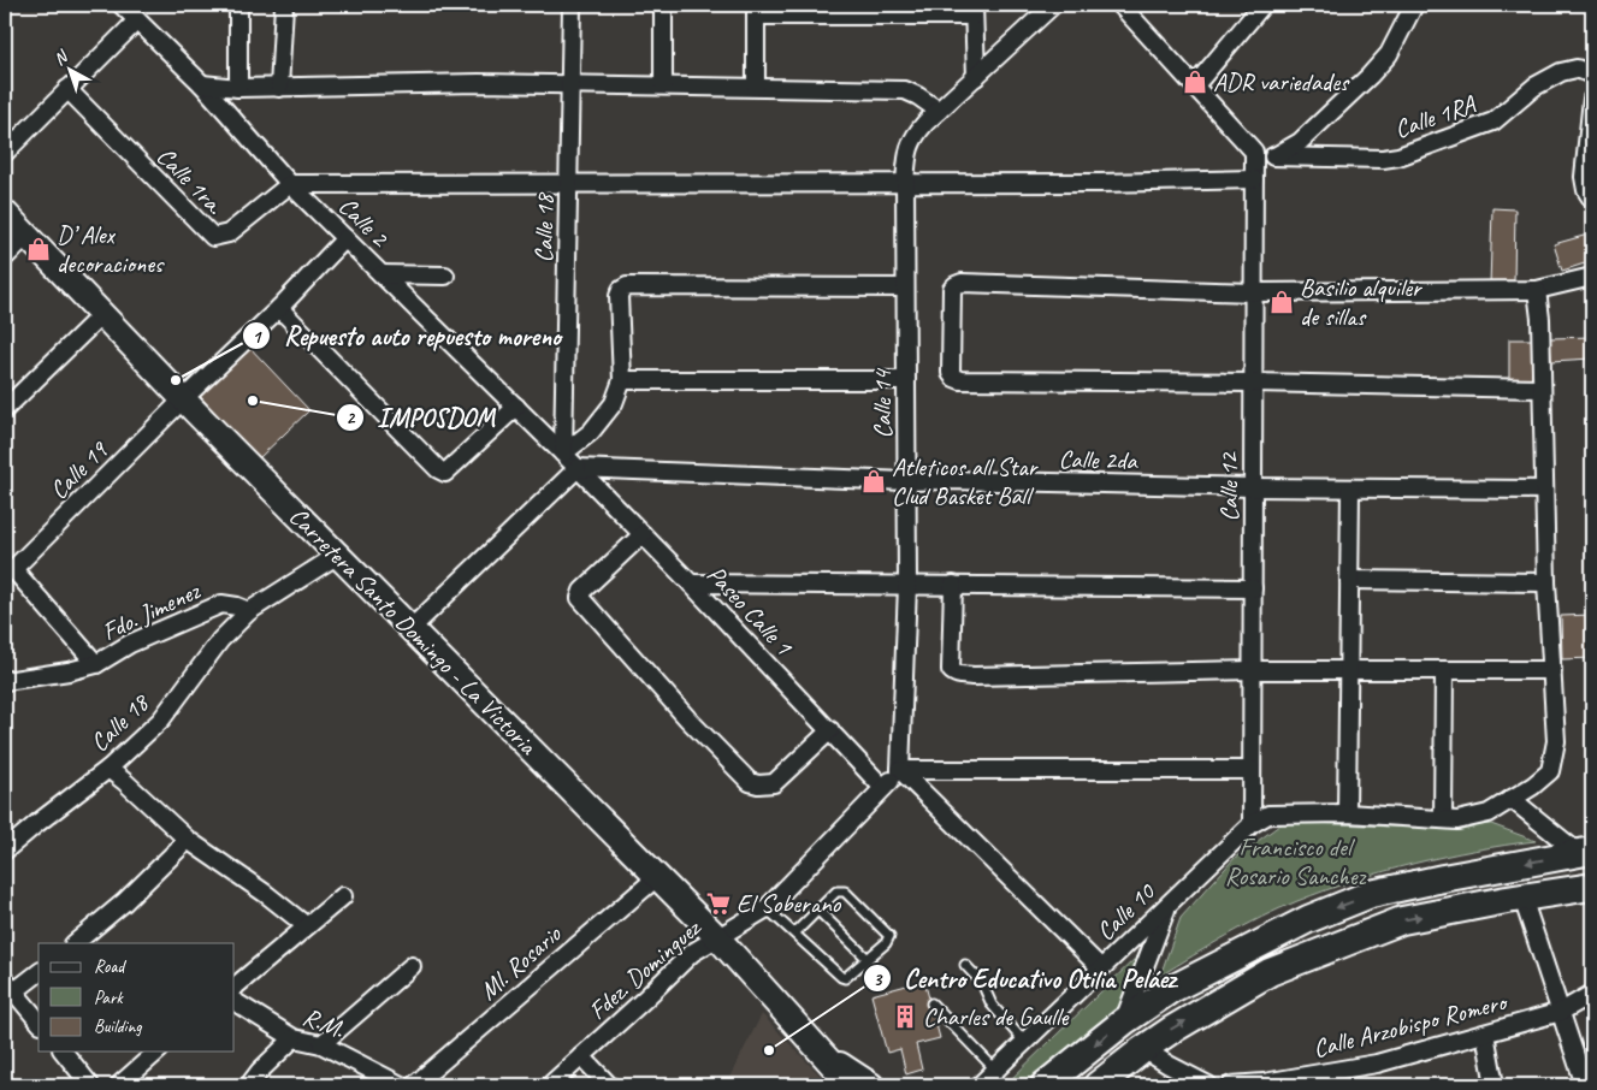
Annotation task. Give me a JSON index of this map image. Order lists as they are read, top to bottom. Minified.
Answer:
{"streets":{"main road":["Carretera Santo Domingo - La Victoria"],"street":["Calle 1RA","Calle 1ra.","Calle 2","Calle 18","Calle 14","Calle 2da","Calle 19","Calle 12","Paseo Calle 1","Fdo. Jimenez","Calle 10","Ml. Rosario","Fdez. Dominguez","R.M.","Calle Arzobispo Romero"]},"crossings":[["Calle 1ra.","Calle 2"],["Calle 2","Calle 18"],["Calle 2","Calle 2da"],["Calle 2","Calle 19"],["Calle 2","Paseo Calle 1"],["Calle 18","Fdo. Jimenez"],["Calle 14","Calle 2da"],["Calle 14","Fdez. Dominguez"],["Calle 2da","Calle 12"],["Calle 2da","Paseo Calle 1"],["Calle 19","Carretera Santo Domingo - La Victoria"],["Calle 12","Calle 10"],["Paseo Calle 1","Fdez. Dominguez"],["Carretera Santo Domingo - La Victoria","Ml. Rosario"],["Carretera Santo Domingo - La Victoria","Fdez. Dominguez"]],"parks":["Francisco del Rosario Sanchez"],"places":{"shop":["ADR variedades","D’ Alex decoraciones","Basilio alquiler de sillas","Atleticos all Star Clud Basket Ball"],"other":["Repuesto auto repuesto moreno","IMPOSDOM","Centro Educativo Otilia Peláez"],"supermarket":["El Soberano"],"building":["Charles de Gaulle"]},"legend":["Road","Park","Building"],"north":"top left"}
